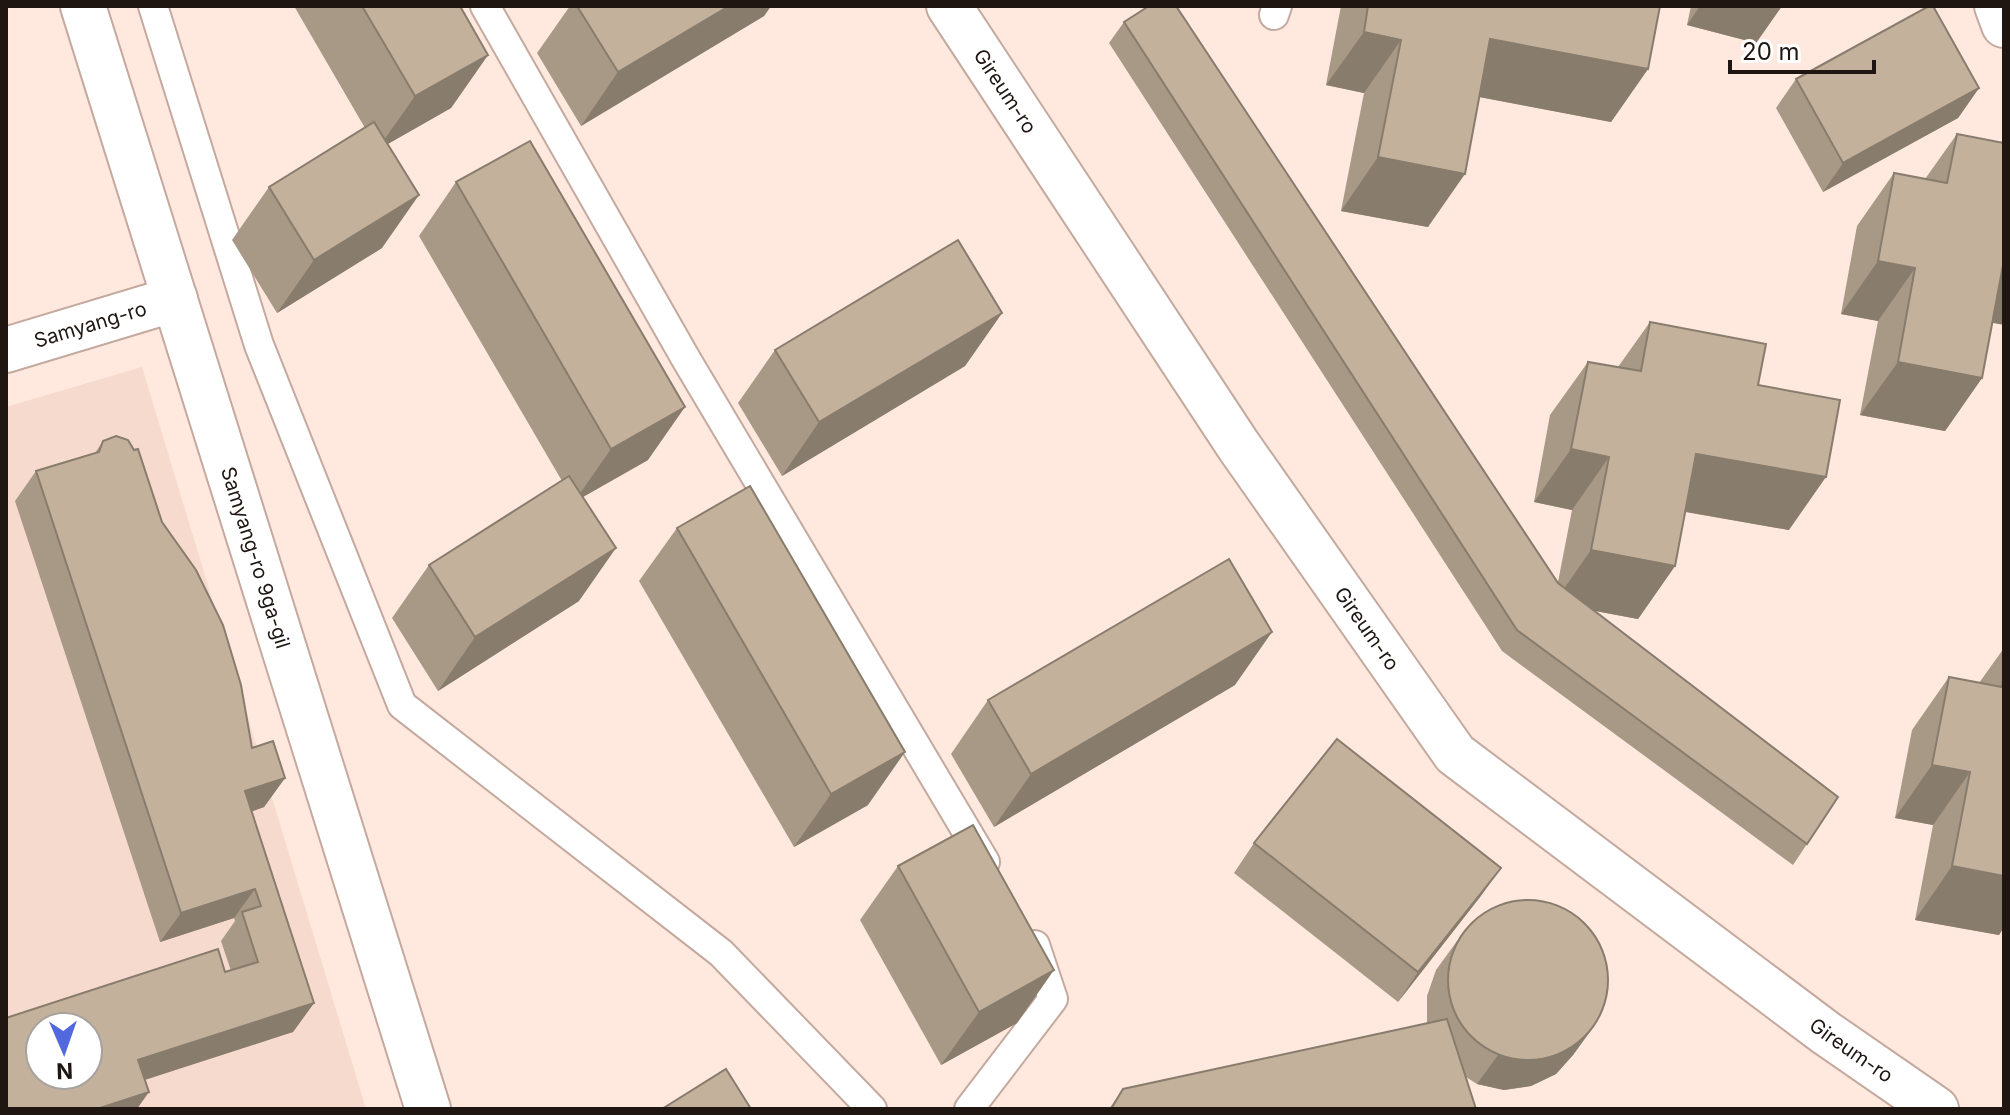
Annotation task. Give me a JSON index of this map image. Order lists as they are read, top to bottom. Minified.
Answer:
{"streets":{"street":["Gireum-ro","Samyang-ro","Samyang-ro 9ga-gil"]},"crossings":[["Samyang-ro","Samyang-ro 9ga-gil"]],"scale_bar":"20 m","north":"bottom"}
